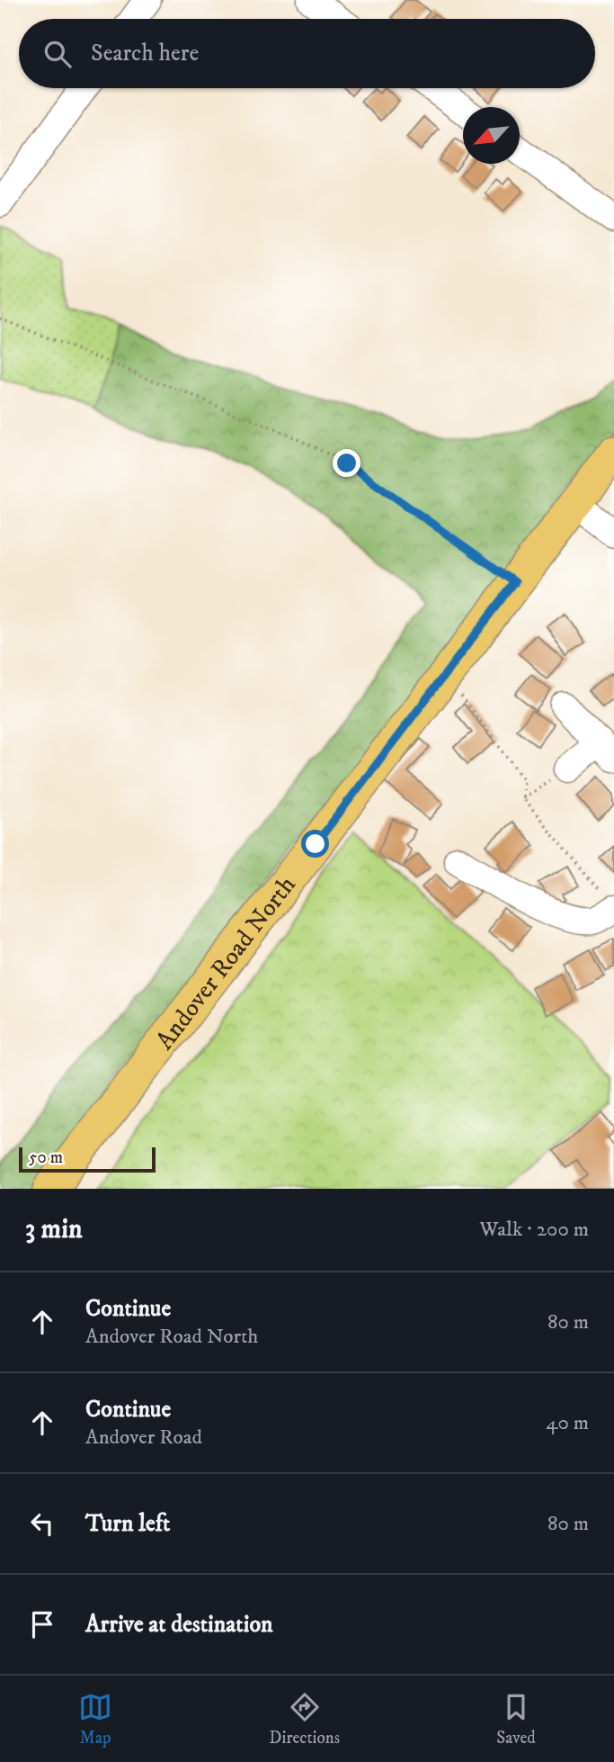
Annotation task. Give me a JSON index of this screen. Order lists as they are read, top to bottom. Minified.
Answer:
{"streets":{"main road":["Andover Road North"]},"scale_bar":"50 m","north":"bottom left","page":{"search":"Search here","scale":"50 m","heading":["3 min","Walk · 200 m"],"list":[["Continue","Andover Road North","80 m"],["Continue","Andover Road","40 m"],["Turn left","80 m"],"Arrive at destination"],"nav":["Map","Directions","Saved"]}}
